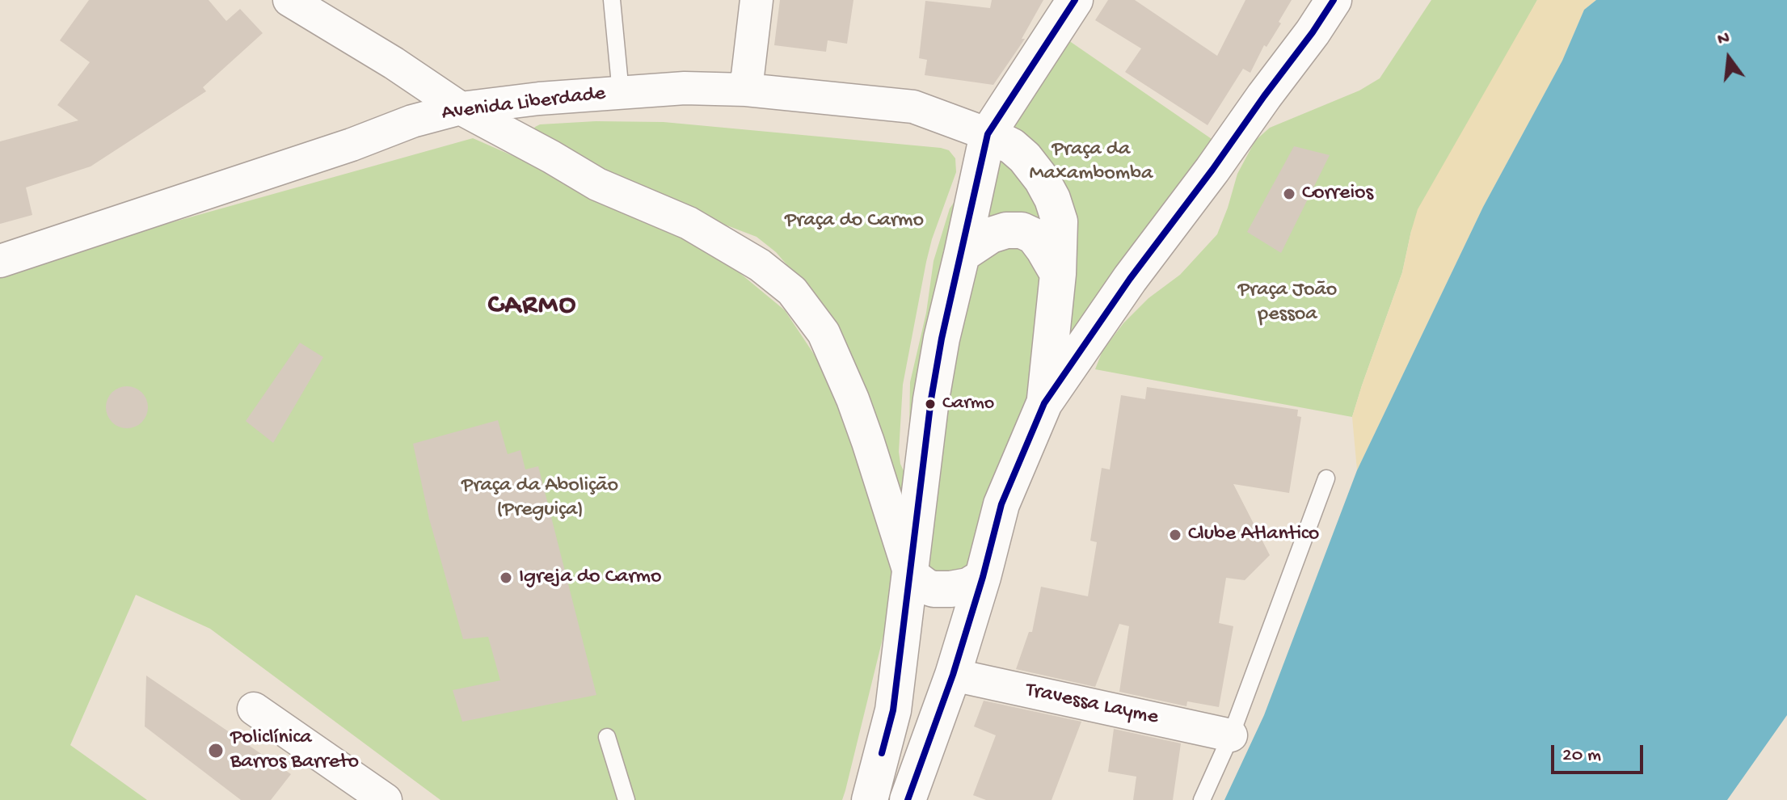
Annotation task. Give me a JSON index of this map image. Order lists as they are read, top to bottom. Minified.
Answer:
{"streets":{"street":["Avenida Liberdade","Travessa Layme"]},"districts":["CARMO"],"parks":["Praça da Maxambomba","Praça do Carmo","Praça João pessoa","Praça da Abolição (Preguiça)"],"places":["Correios","Carmo","Clube Atlantico","Igreja do Carmo","Policlínica Barros Barreto"],"scale_bar":"20 m","north":"top"}
